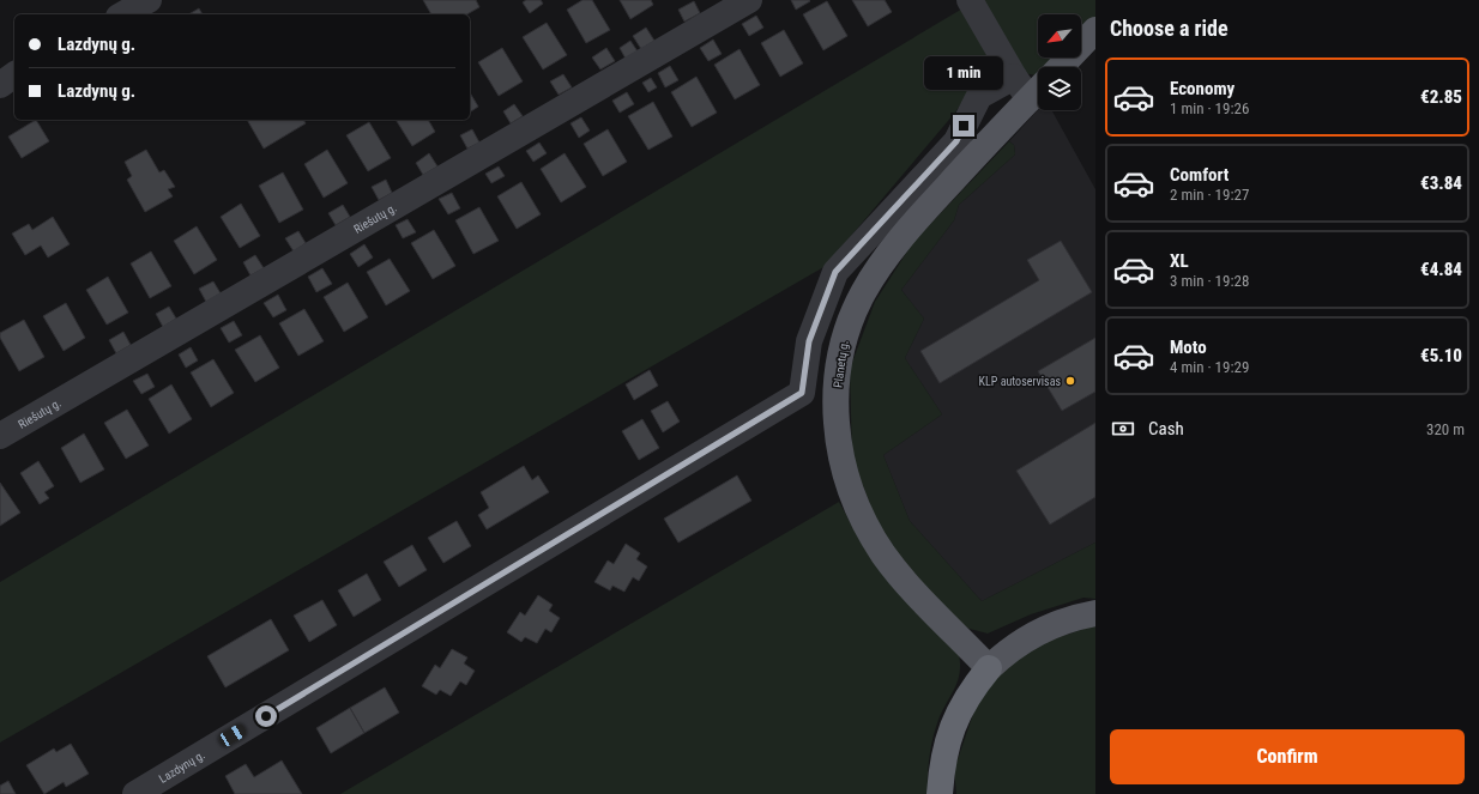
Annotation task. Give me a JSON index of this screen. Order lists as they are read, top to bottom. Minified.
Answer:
{"streets":{"main road":["Planetų g."],"street":["Riešutų g.","Lazdynų g."]},"places":["KLP autoservisas"],"north":"bottom left","page":{"heading":"Choose a ride","banner":["Lazdynų g.","Lazdynų g."],"bubble":"1 min","list":[{"name":"Economy","note":"1 min · 19:26","value":"€2.85"},{"name":"Comfort","note":"2 min · 19:27","value":"€3.84"},{"name":"XL","note":"3 min · 19:28","value":"€4.84"},{"name":"Moto","note":"4 min · 19:29","value":"€5.10"}],"pay":["Cash","320 m"],"buttons":"Confirm"}}
